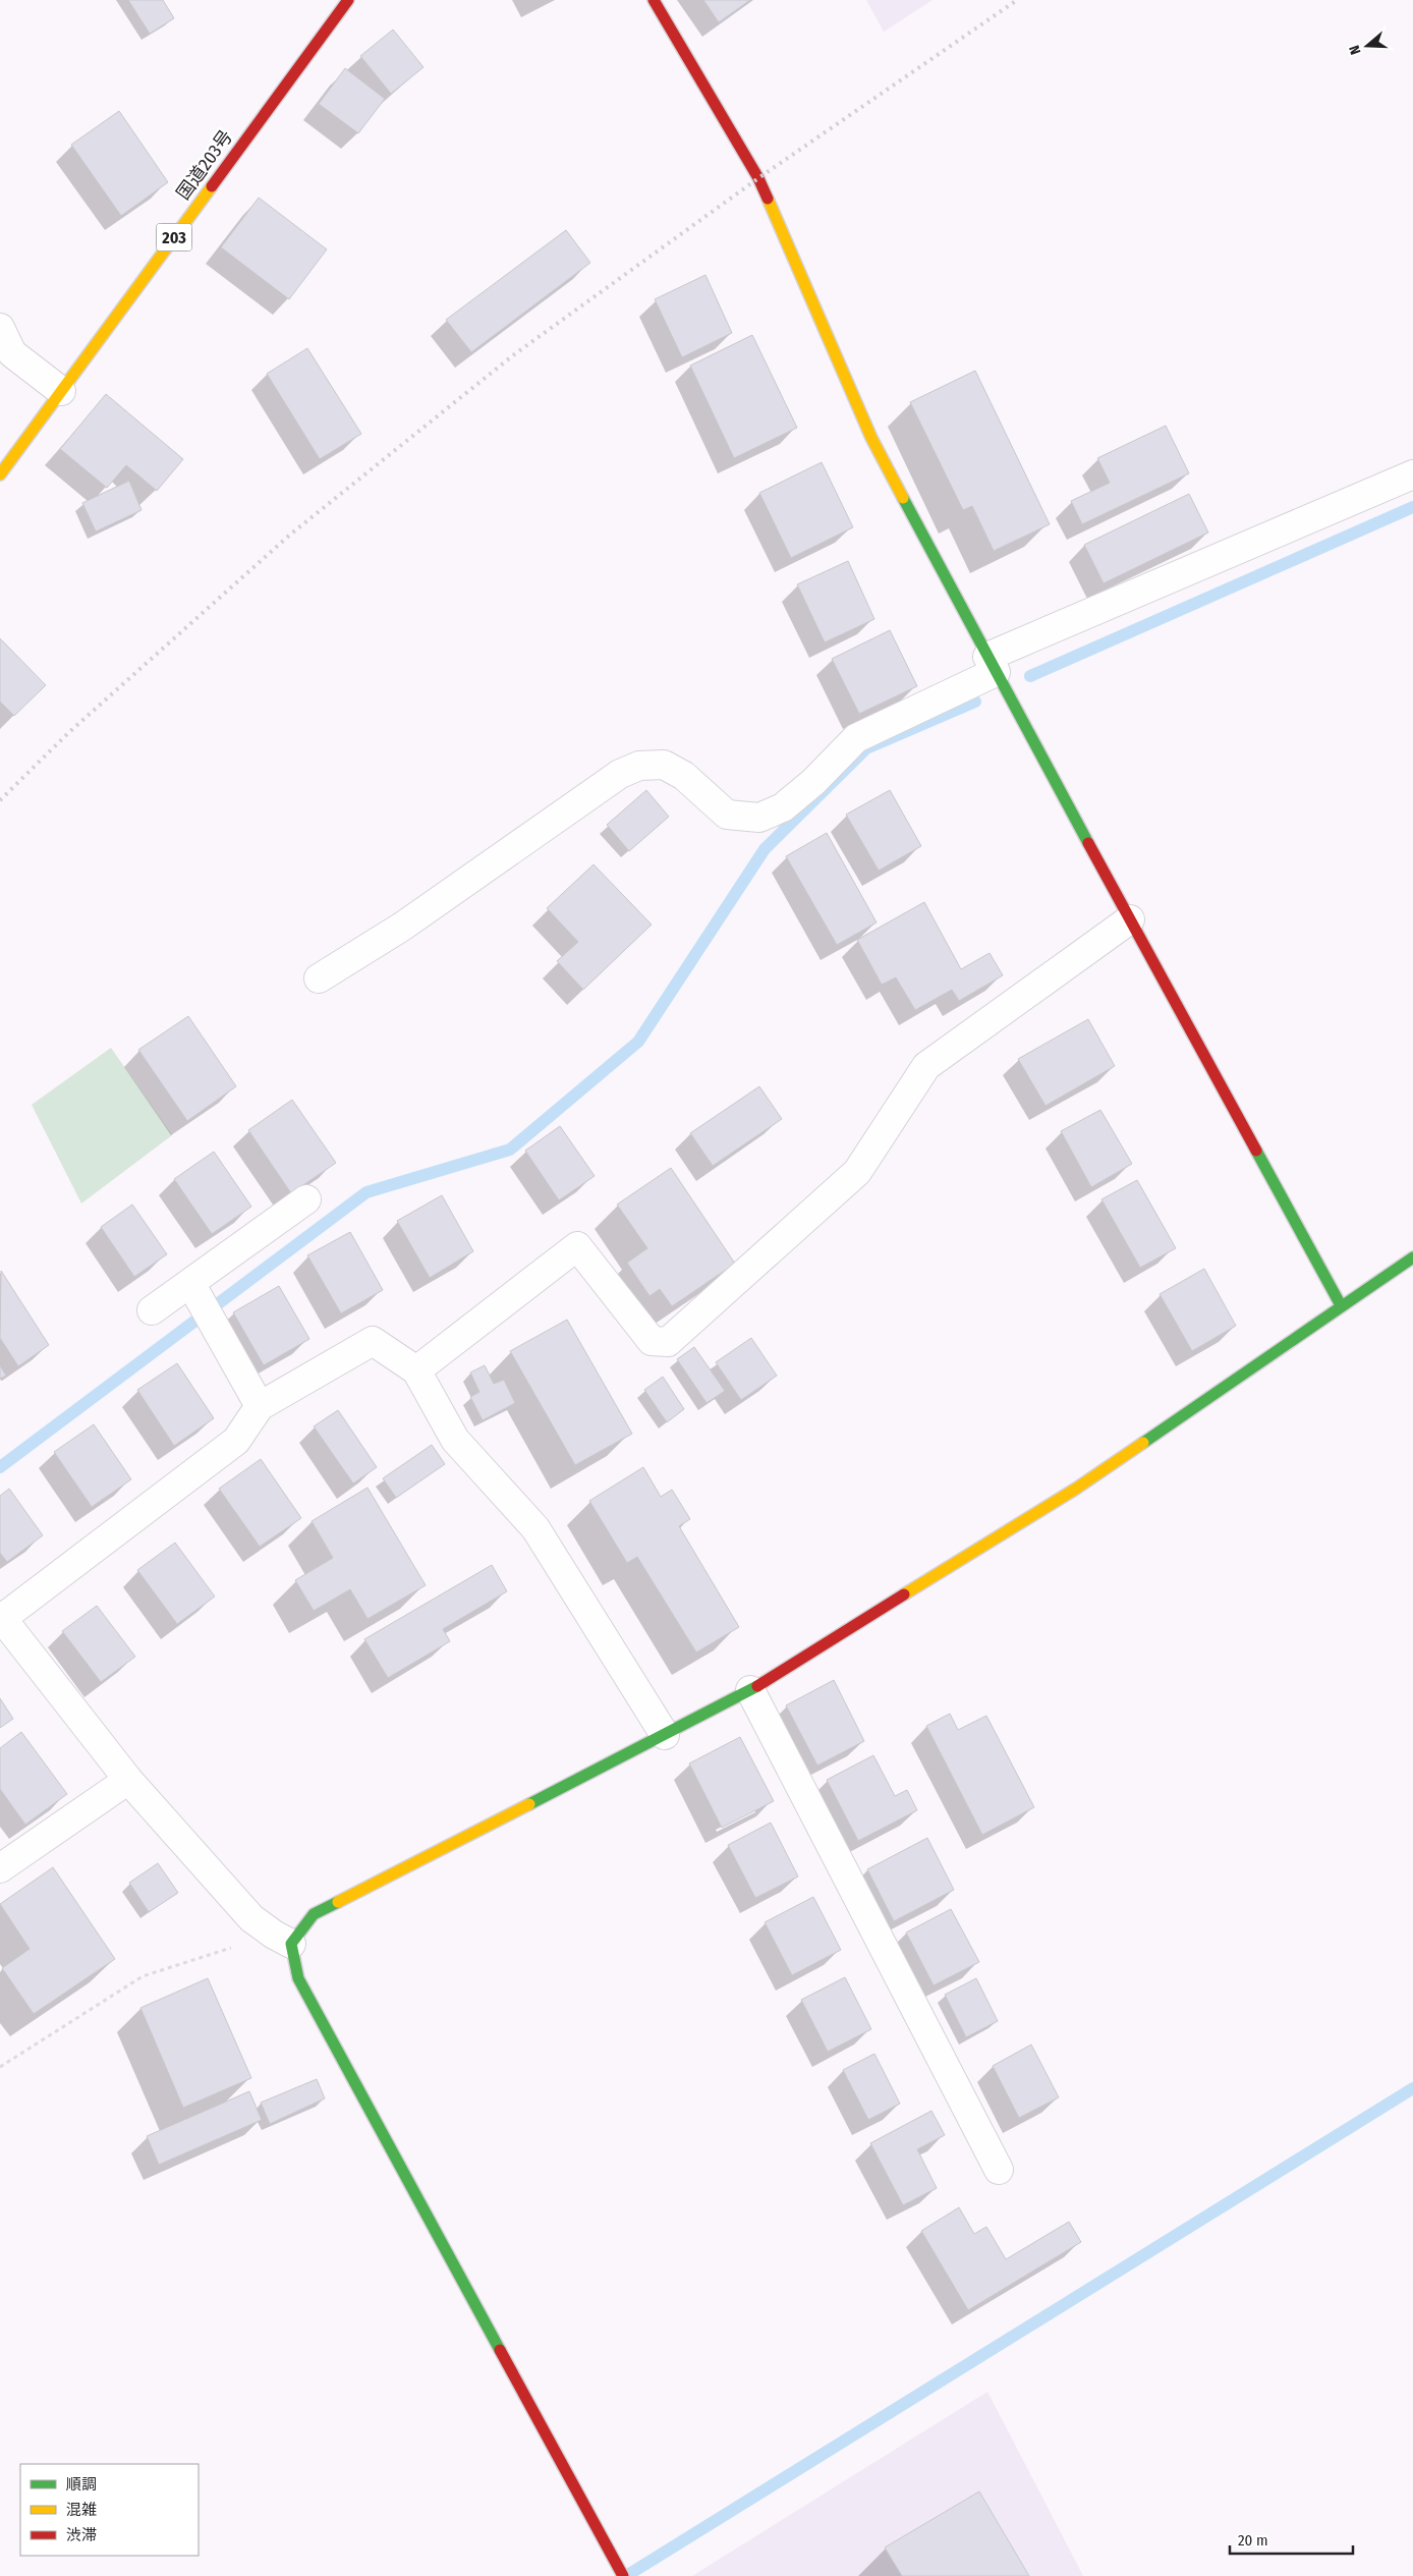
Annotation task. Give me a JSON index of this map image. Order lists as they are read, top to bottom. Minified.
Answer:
{"streets":{"main road":["国道203号","203"]},"legend":["順調","混雑","渋滞"],"scale_bar":"20 m","north":"left"}
